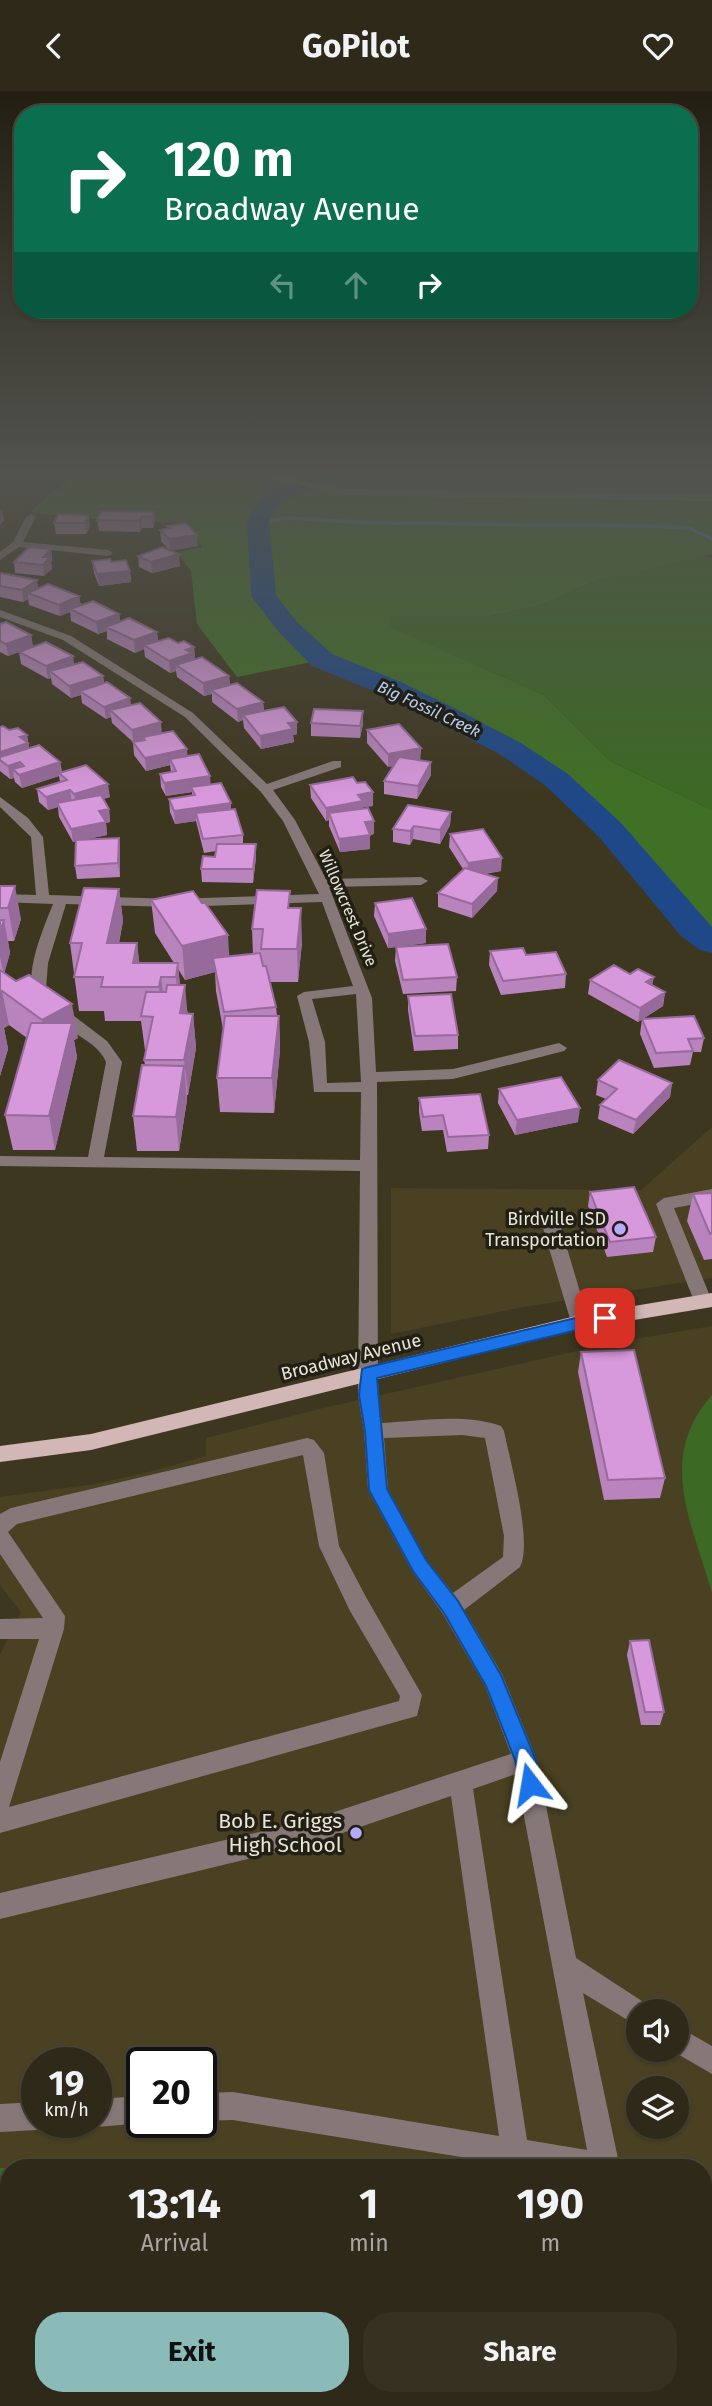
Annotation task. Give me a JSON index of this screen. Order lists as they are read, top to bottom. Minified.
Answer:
{"streets":{"main road":["Broadway Avenue"],"street":["Willowcrest Drive"]},"crossings":[["Willowcrest Drive","Broadway Avenue"]],"water":["Big Fossil Creek"],"places":["Birdville ISD Transportation","Bob E. Griggs High School"],"page":{"header":"GoPilot","turn":["120 m","Broadway Avenue"],"speed":"19 km/h","limit":"20","eta":["13:14","Arrival","1","min","190","m"],"buttons":["Exit","Share"]}}
